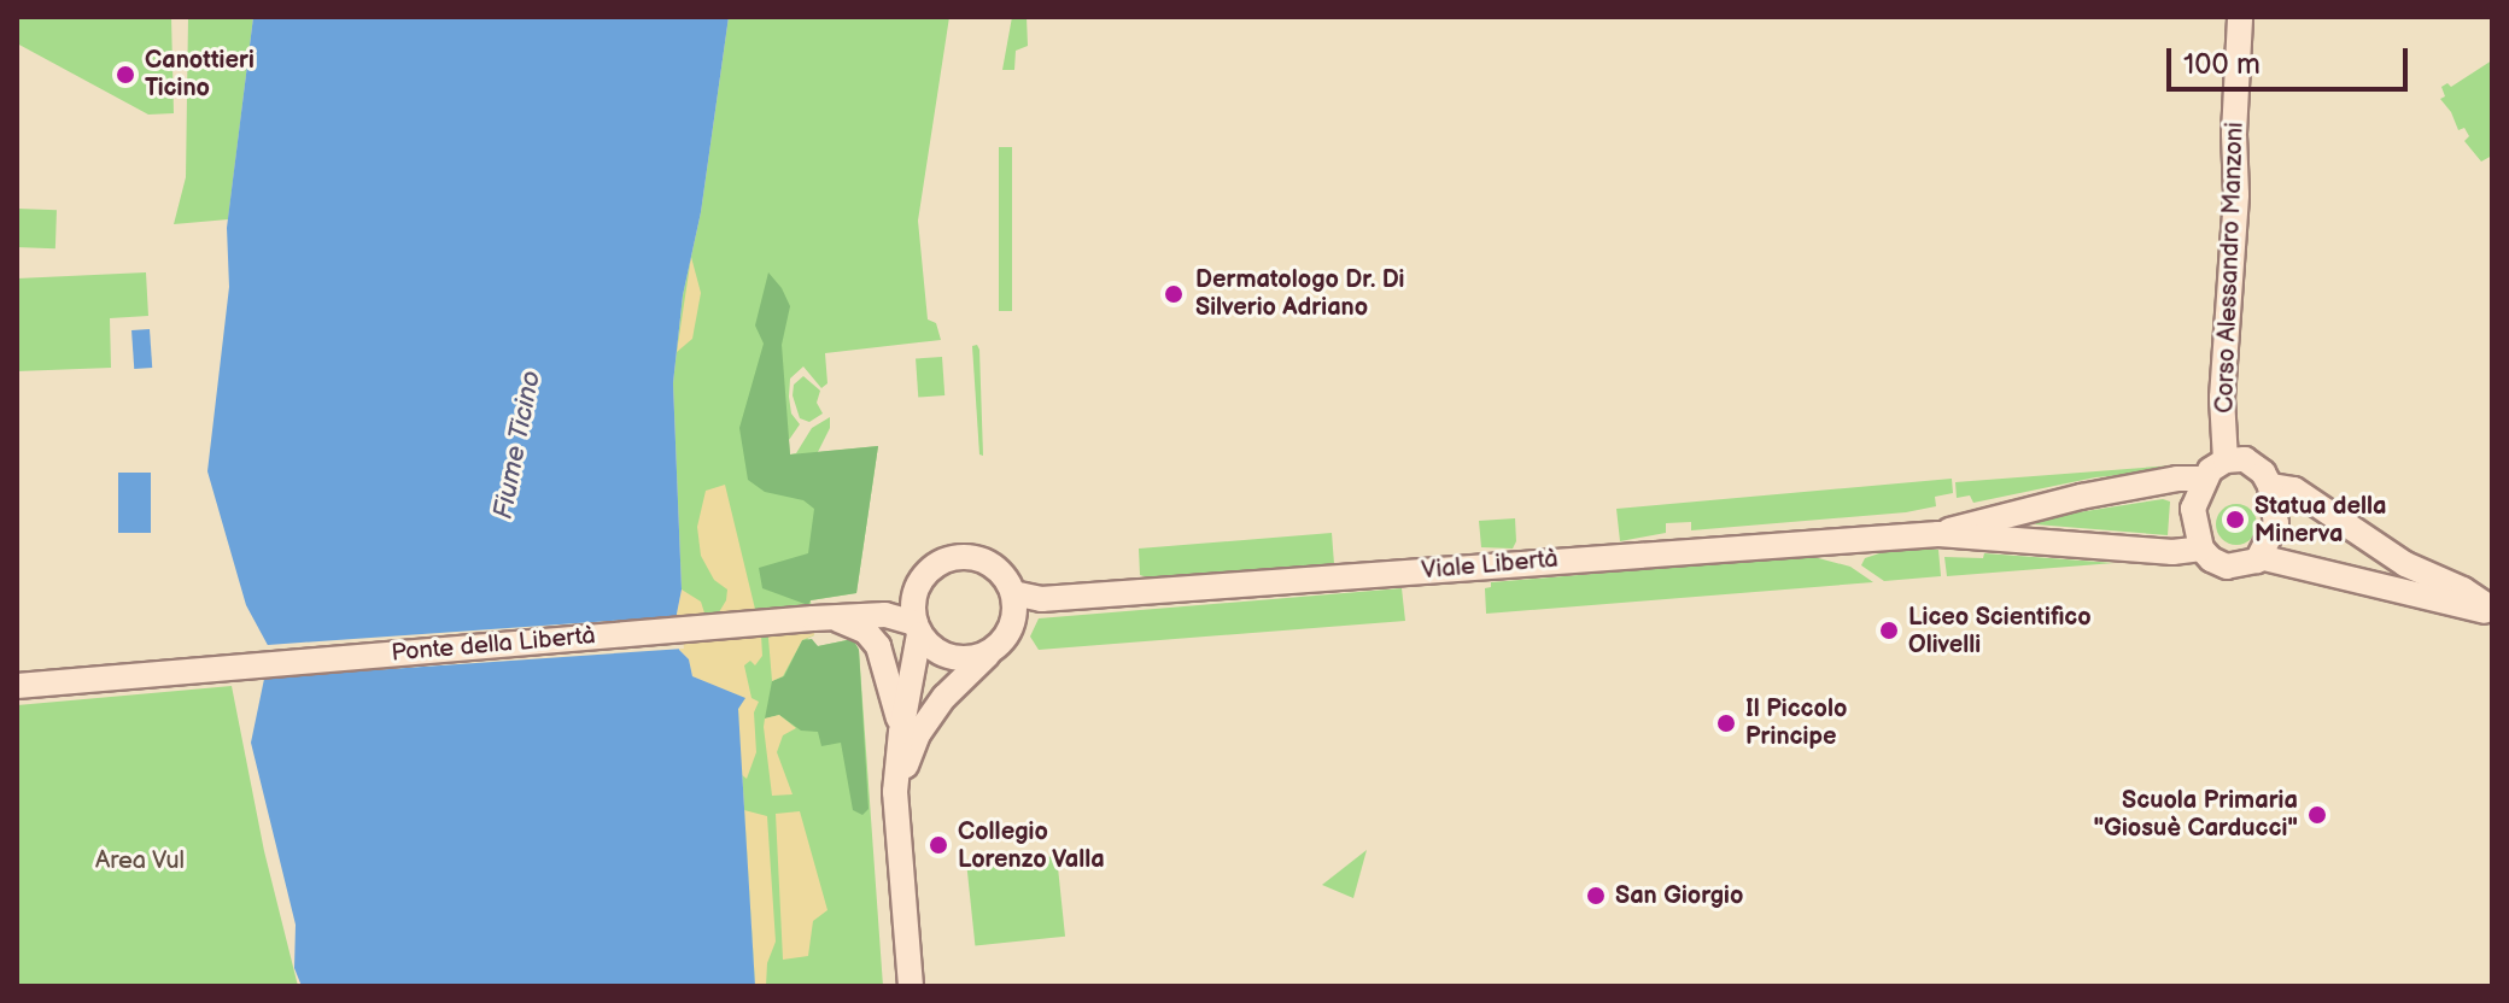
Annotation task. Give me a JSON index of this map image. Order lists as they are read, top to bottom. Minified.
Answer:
{"streets":{"main road":["Corso Alessandro Manzoni","Viale Libertà","Ponte della Libertà"]},"crossings":[["Corso Alessandro Manzoni","Viale Libertà"]],"water":["Fiume Ticino"],"parks":["Area Vul"],"places":["Canottieri Ticino","Dermatologo Dr. Di Silverio Adriano","Statua della Minerva","Liceo Scientifico Olivelli","Il Piccolo Principe","Scuola Primaria \"Giosuè Carducci\"","Collegio Lorenzo Valla","San Giorgio"],"scale_bar":"100 m"}
